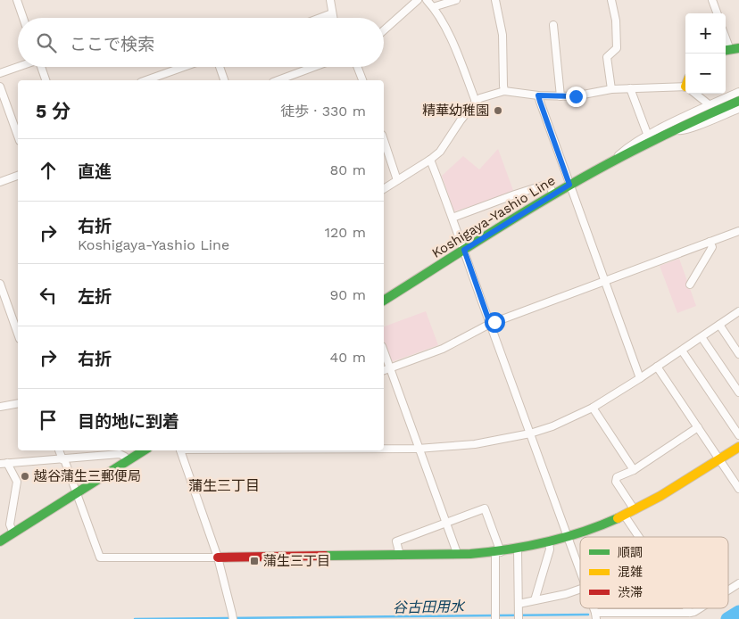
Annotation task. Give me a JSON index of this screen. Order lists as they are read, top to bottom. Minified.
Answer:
{"streets":{"main road":["Koshigaya-Yashio Line"]},"districts":["蒲生三丁目"],"water":["谷古田用水"],"places":{"other":["精華幼稚園","越谷蒲生三郵便局"],"transit":["蒲生三丁目"]},"legend":["順調","混雑","渋滞"],"page":{"map_buttons":["+","−"],"search":"ここで検索","heading":["5 分","徒歩 · 330 m"],"list":[["直進","80 m"],["右折","Koshigaya-Yashio Line","120 m"],["左折","90 m"],["右折","40 m"],"目的地に到着"]}}
